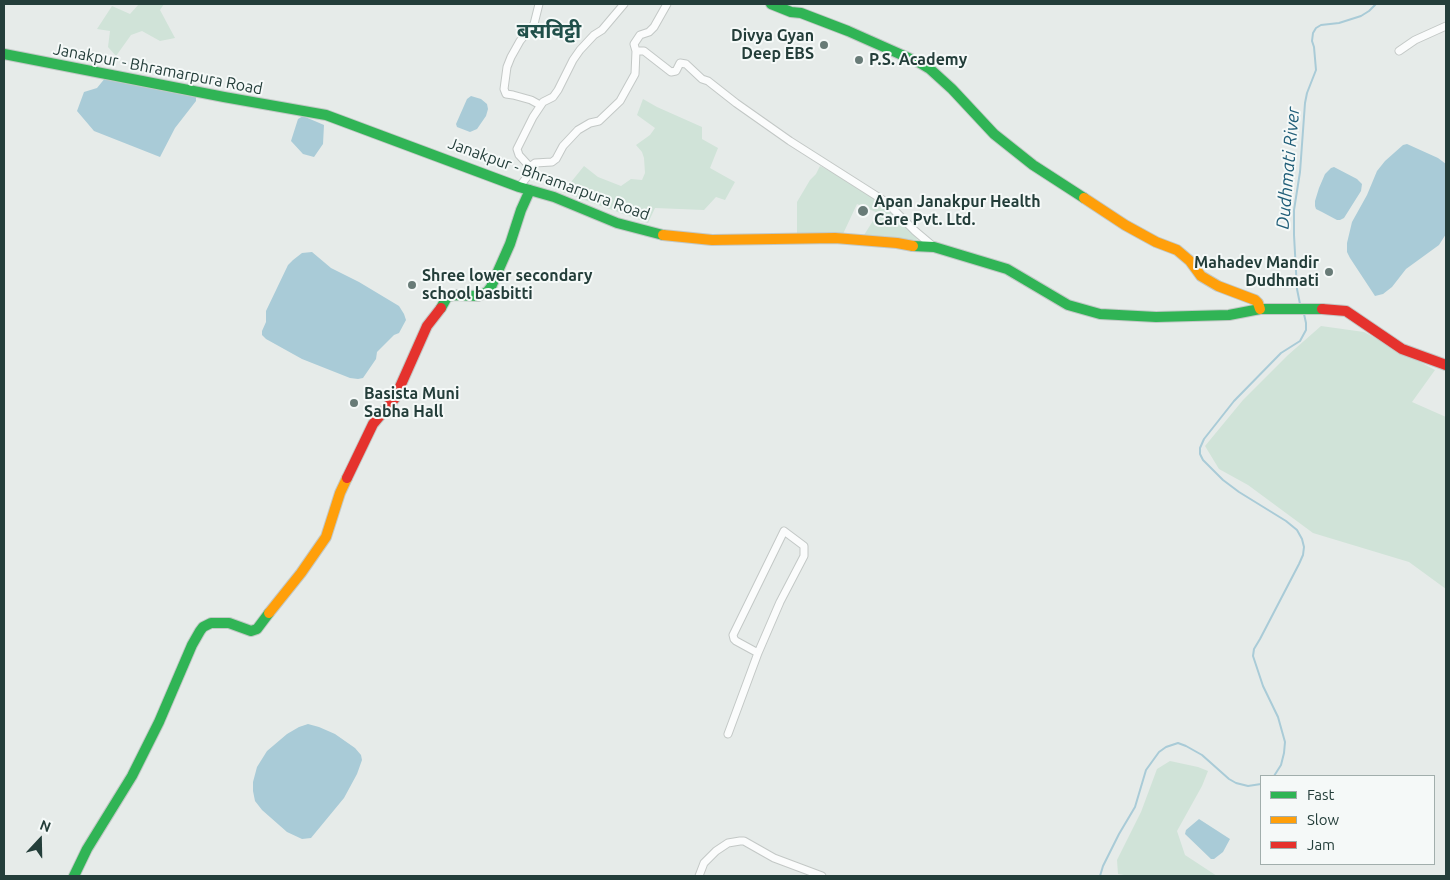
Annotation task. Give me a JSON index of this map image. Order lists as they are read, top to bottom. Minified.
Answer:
{"streets":{"street":["Janakpur - Bhramarpura Road"]},"districts":["बसविट्टी"],"water":["Dudhmati River"],"places":["Divya Gyan Deep EBS","P.S. Academy","Apan Janakpur Health Care Pvt. Ltd.","Mahadev Mandir Dudhmati","Shree lower secondary school basbitti","Basista Muni Sabha Hall"],"legend":["Fast","Slow","Jam"],"north":"top"}
